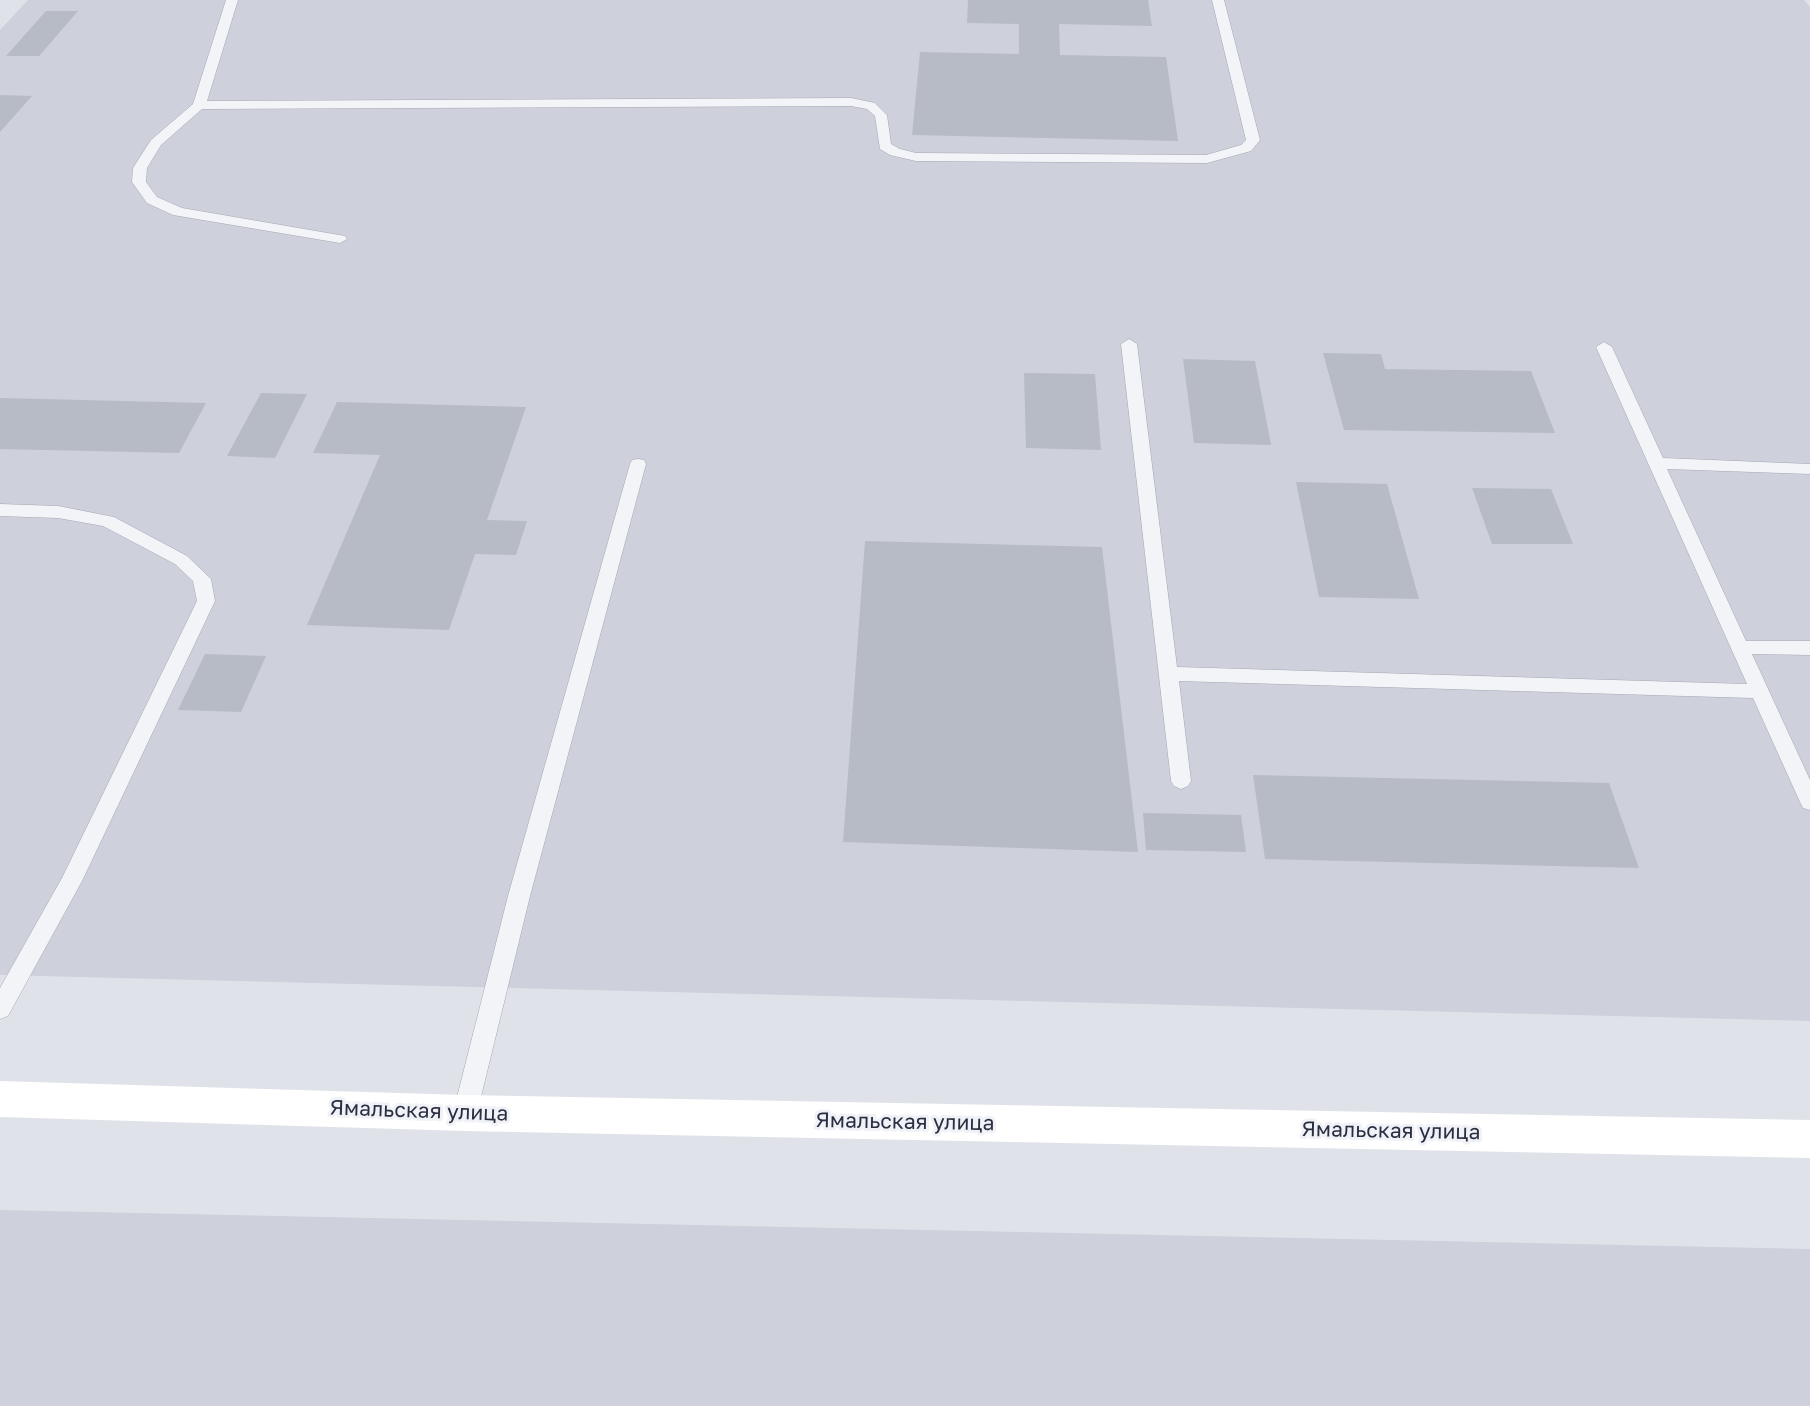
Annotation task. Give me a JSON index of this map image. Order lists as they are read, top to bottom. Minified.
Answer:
{"streets":{"street":["Ямальская улица"]}}
